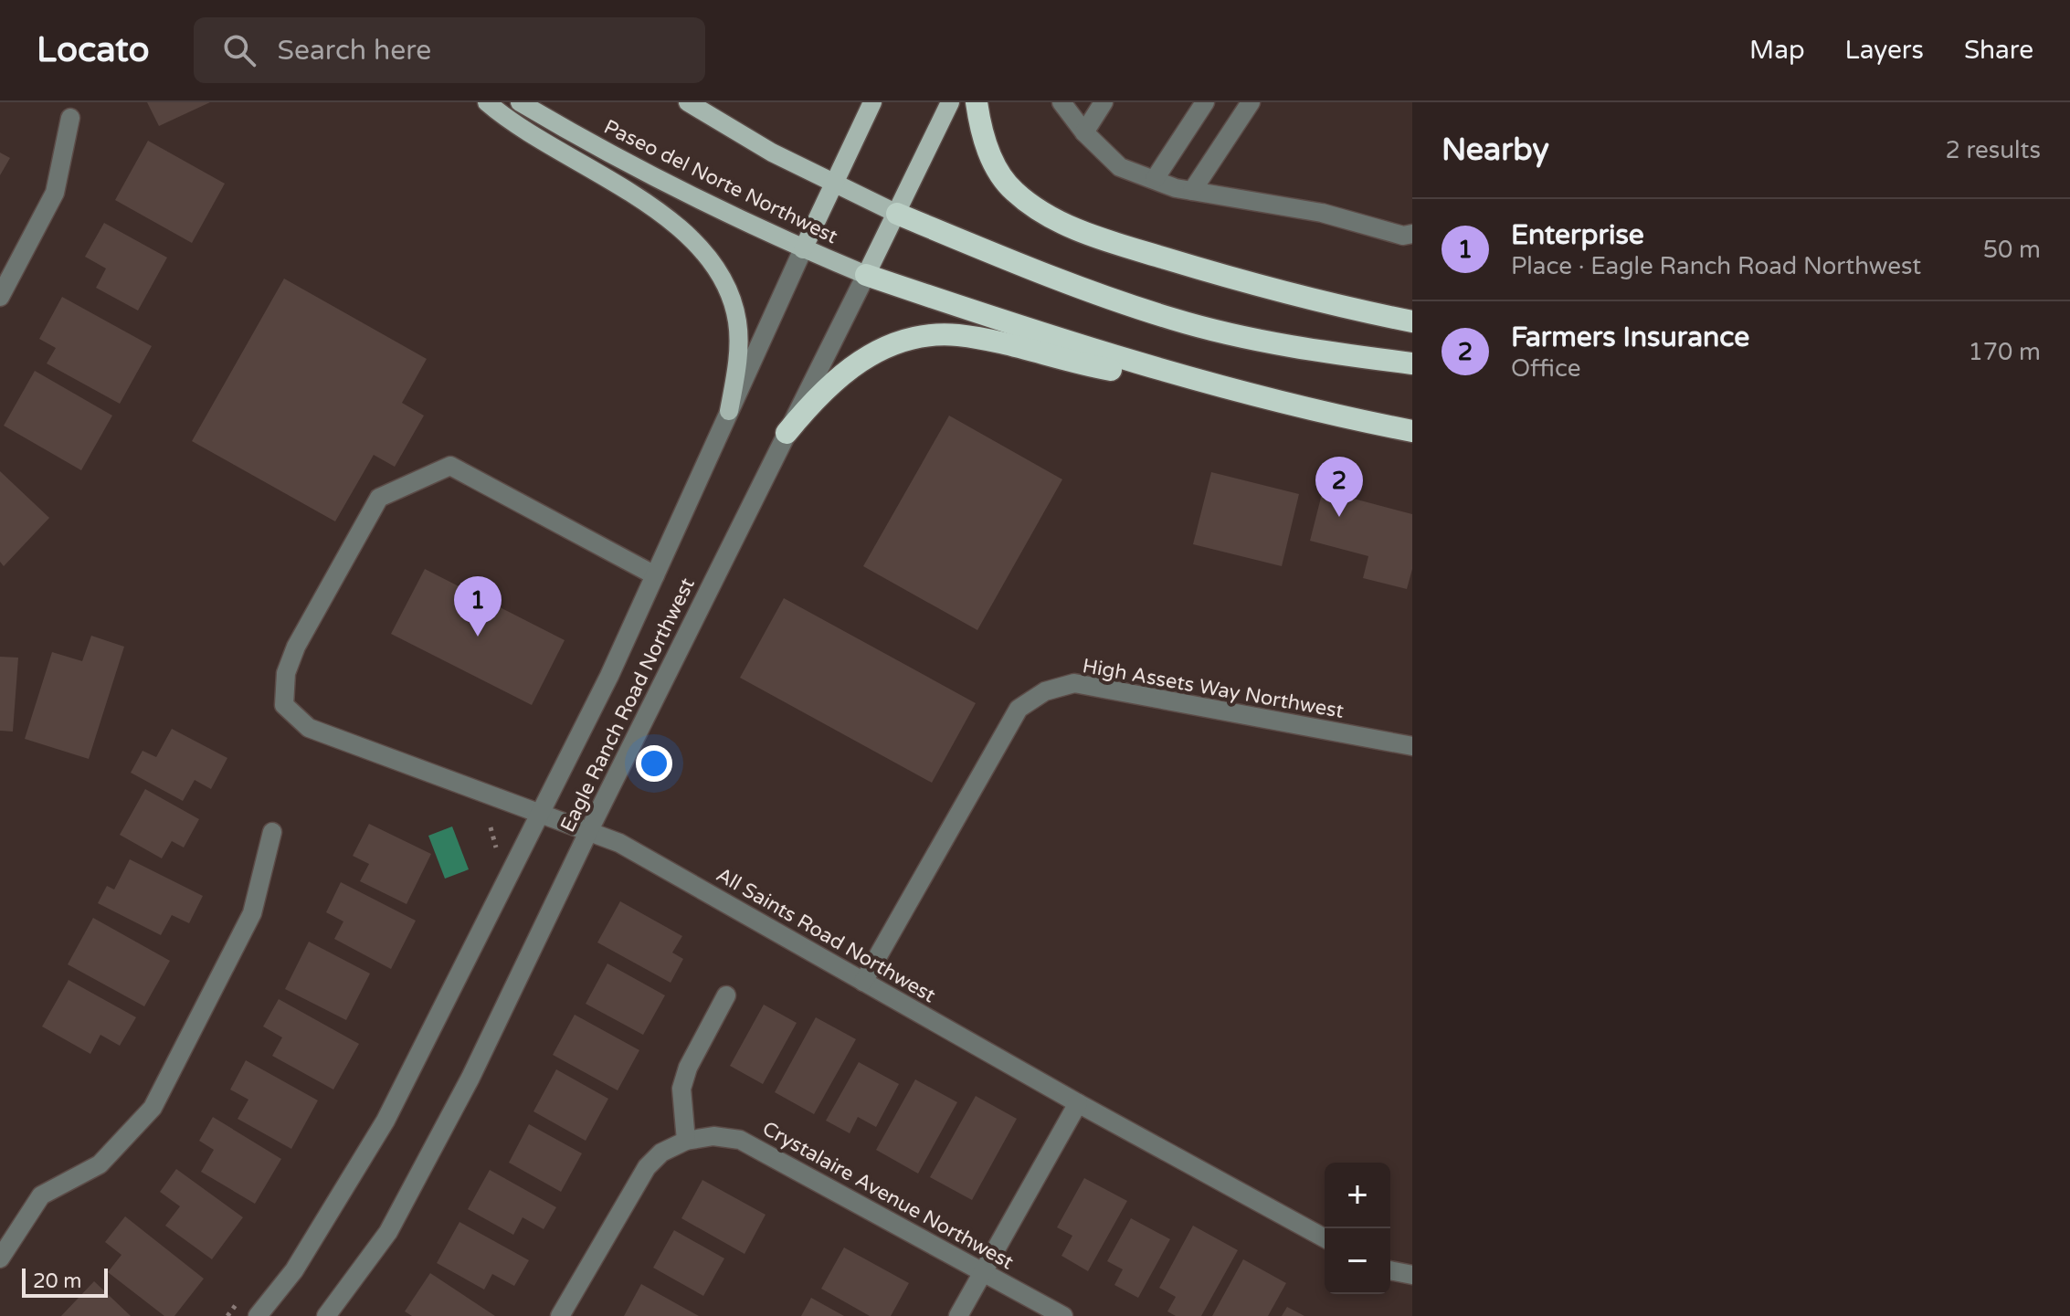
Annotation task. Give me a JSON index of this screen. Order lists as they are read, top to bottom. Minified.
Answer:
{"streets":{"main road":["Paseo del Norte Northwest","Eagle Ranch Road Northwest"],"street":["High Assets Way Northwest","All Saints Road Northwest","Crystalaire Avenue Northwest"]},"crossings":[["Paseo del Norte Northwest","Eagle Ranch Road Northwest"],["High Assets Way Northwest","All Saints Road Northwest"],["Eagle Ranch Road Northwest","All Saints Road Northwest"]],"scale_bar":"20 m","page":{"header":"Locato","search":"Search here","nav":["Map","Layers","Share"],"heading":["Nearby","2 results"],"list":[{"mark":"1","name":"Enterprise","note":"Place · Eagle Ranch Road Northwest","value":"50 m"},{"mark":"2","name":"Farmers Insurance","note":"Office","value":"170 m"}],"pins":["2","1"],"map_buttons":["+","−"],"scale":"20 m"}}
